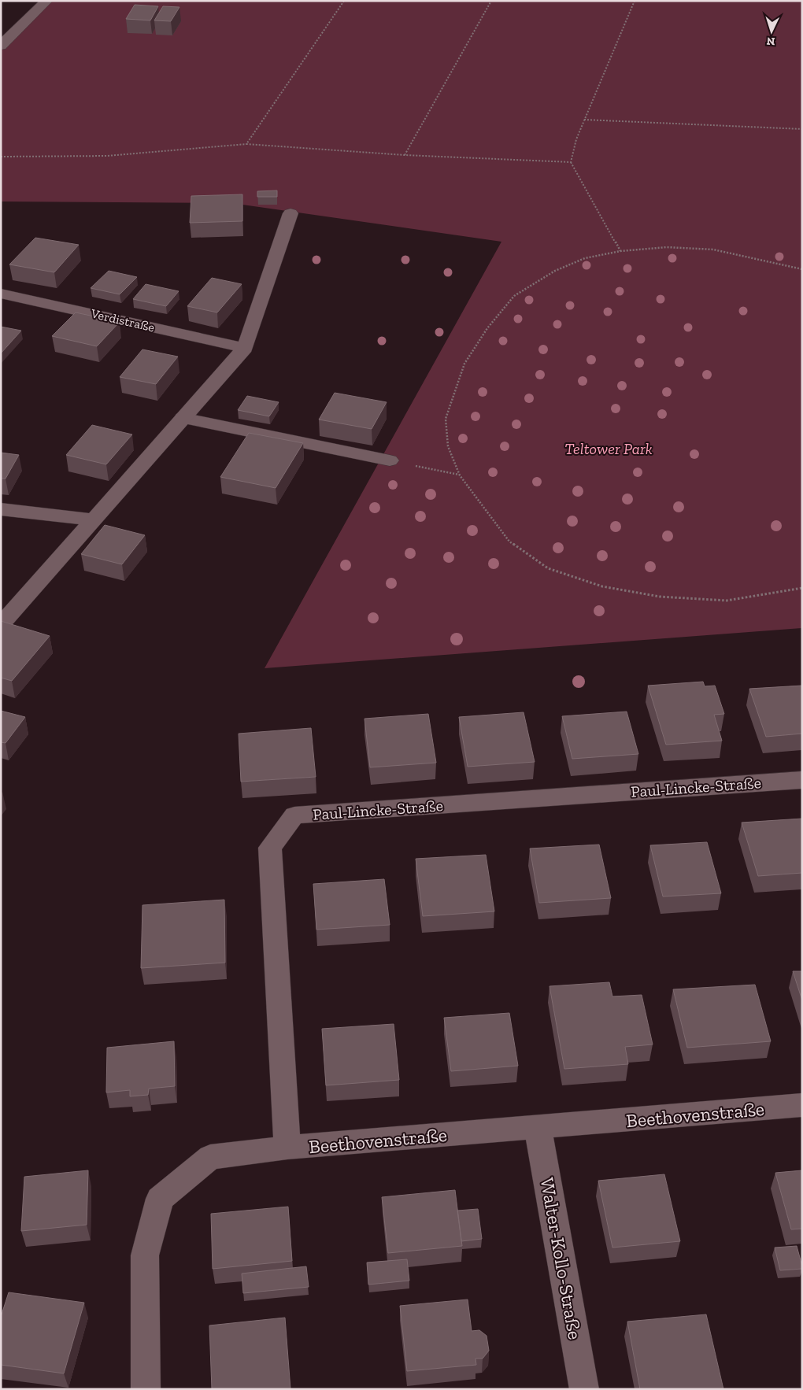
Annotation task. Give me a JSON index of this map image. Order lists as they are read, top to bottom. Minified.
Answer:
{"streets":{"street":["Verdistraße","Paul-Lincke-Straße","Beethovenstraße","Walter-Kollo-Straße"]},"crossings":[["Paul-Lincke-Straße","Beethovenstraße"],["Beethovenstraße","Walter-Kollo-Straße"]],"parks":["Teltower Park"],"north":"bottom"}
